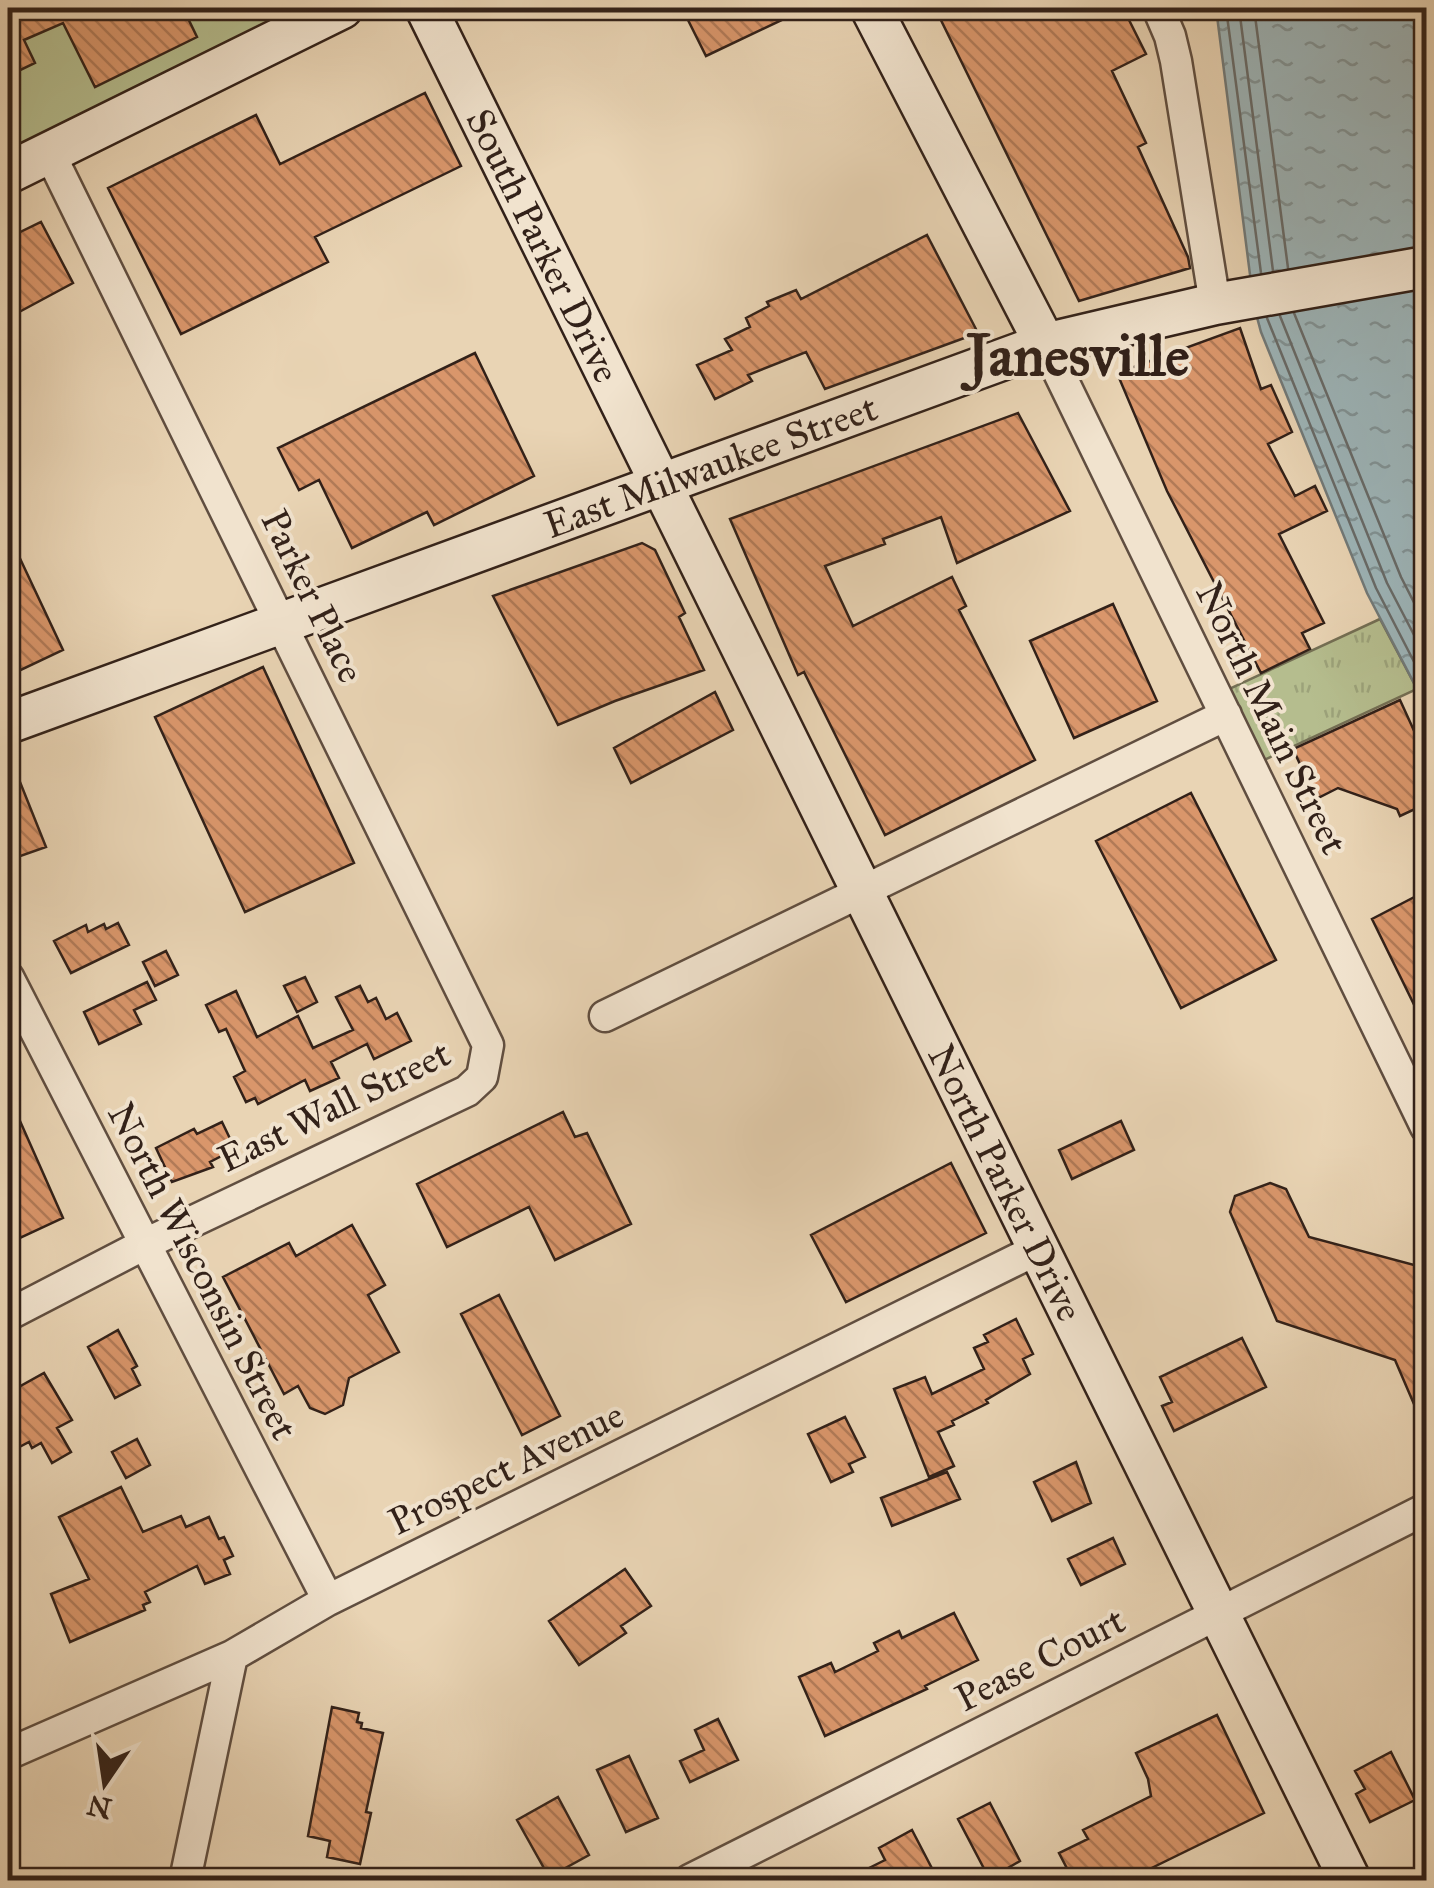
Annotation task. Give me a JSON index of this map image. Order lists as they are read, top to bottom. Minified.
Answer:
{"streets":{"main road":["South Parker Drive","East Milwaukee Street","North Parker Drive"],"street":["Parker Place","North Main Street","East Wall Street","North Wisconsin Street","Prospect Avenue","Pease Court"]},"crossings":[["South Parker Drive","East Milwaukee Street"],["South Parker Drive","North Parker Drive"],["East Milwaukee Street","Parker Place"],["East Milwaukee Street","North Main Street"],["East Milwaukee Street","North Parker Drive"],["Parker Place","East Wall Street"],["East Wall Street","North Wisconsin Street"],["North Parker Drive","Prospect Avenue"],["North Parker Drive","Pease Court"],["North Wisconsin Street","Prospect Avenue"]],"districts":["Janesville"],"north":"bottom"}
